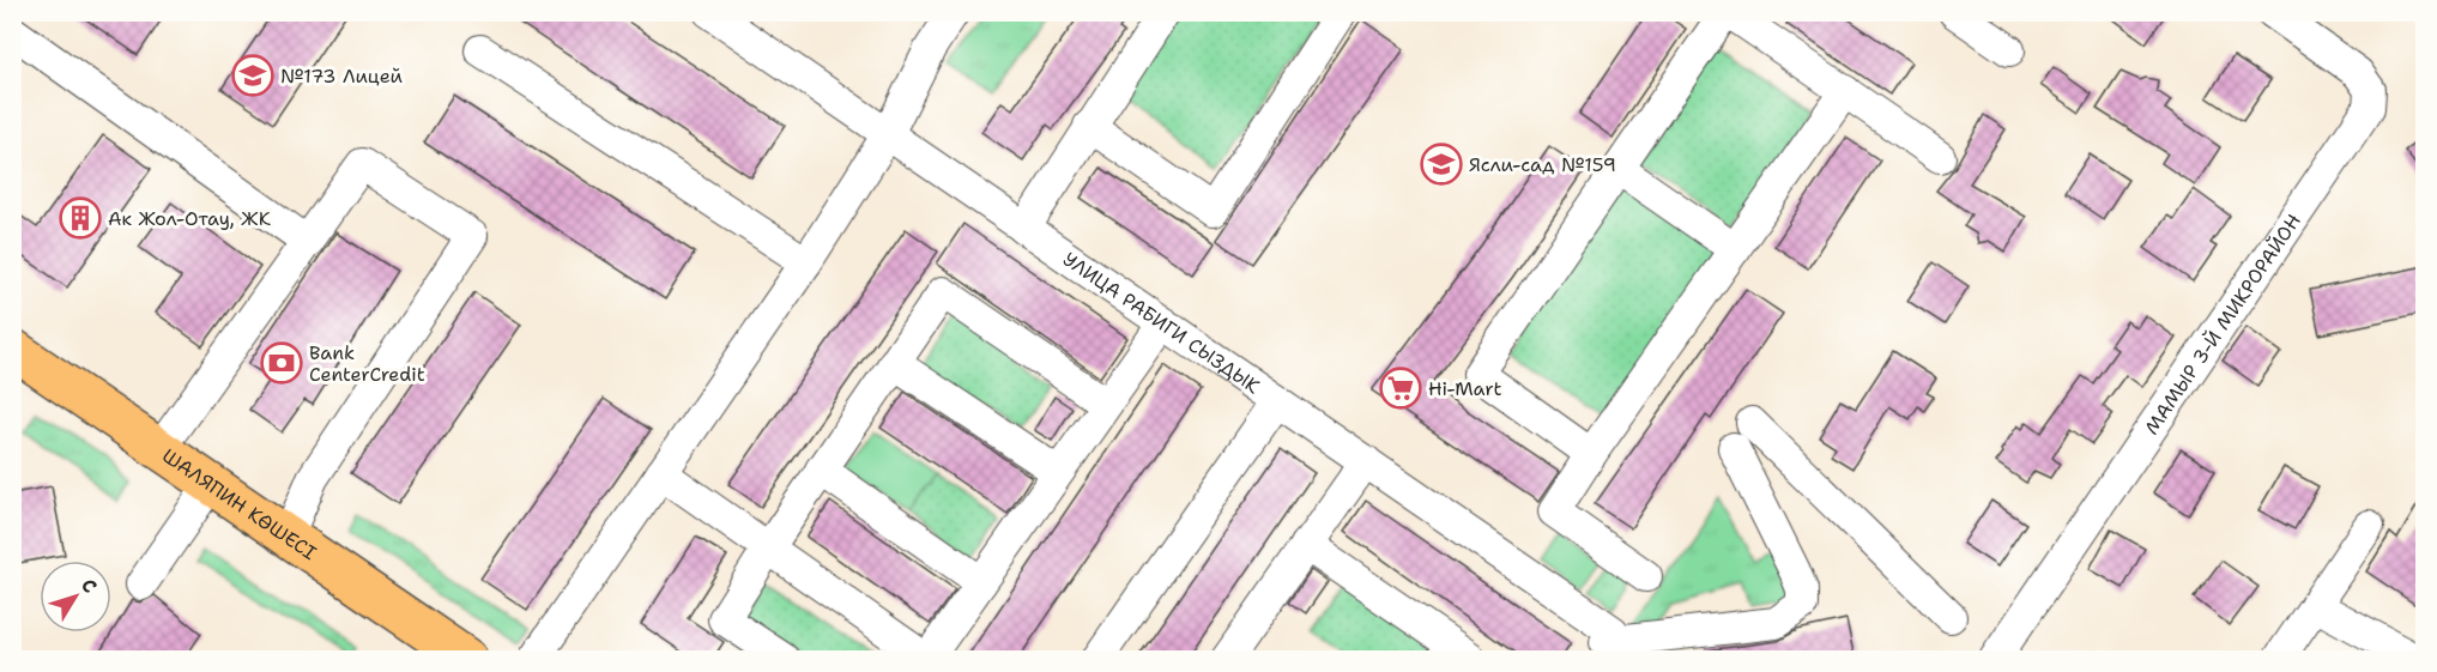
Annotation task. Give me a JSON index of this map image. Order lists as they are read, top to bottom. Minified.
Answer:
{"streets":{"main road":["ШАЛЯПИН КӨШЕСІ"],"street":["УЛИЦА РАБИГИ СЫЗДЫК","МАМЫР 3-Й МИКРОРАЙОН"]},"places":{"school or university":["№173 Лицей","Ясли-сад №159"],"building":["Ак Жол-Отау, ЖК"],"bank":["Bank CenterCredit"],"supermarket":["Hi-Mart"]},"north":"top right"}
